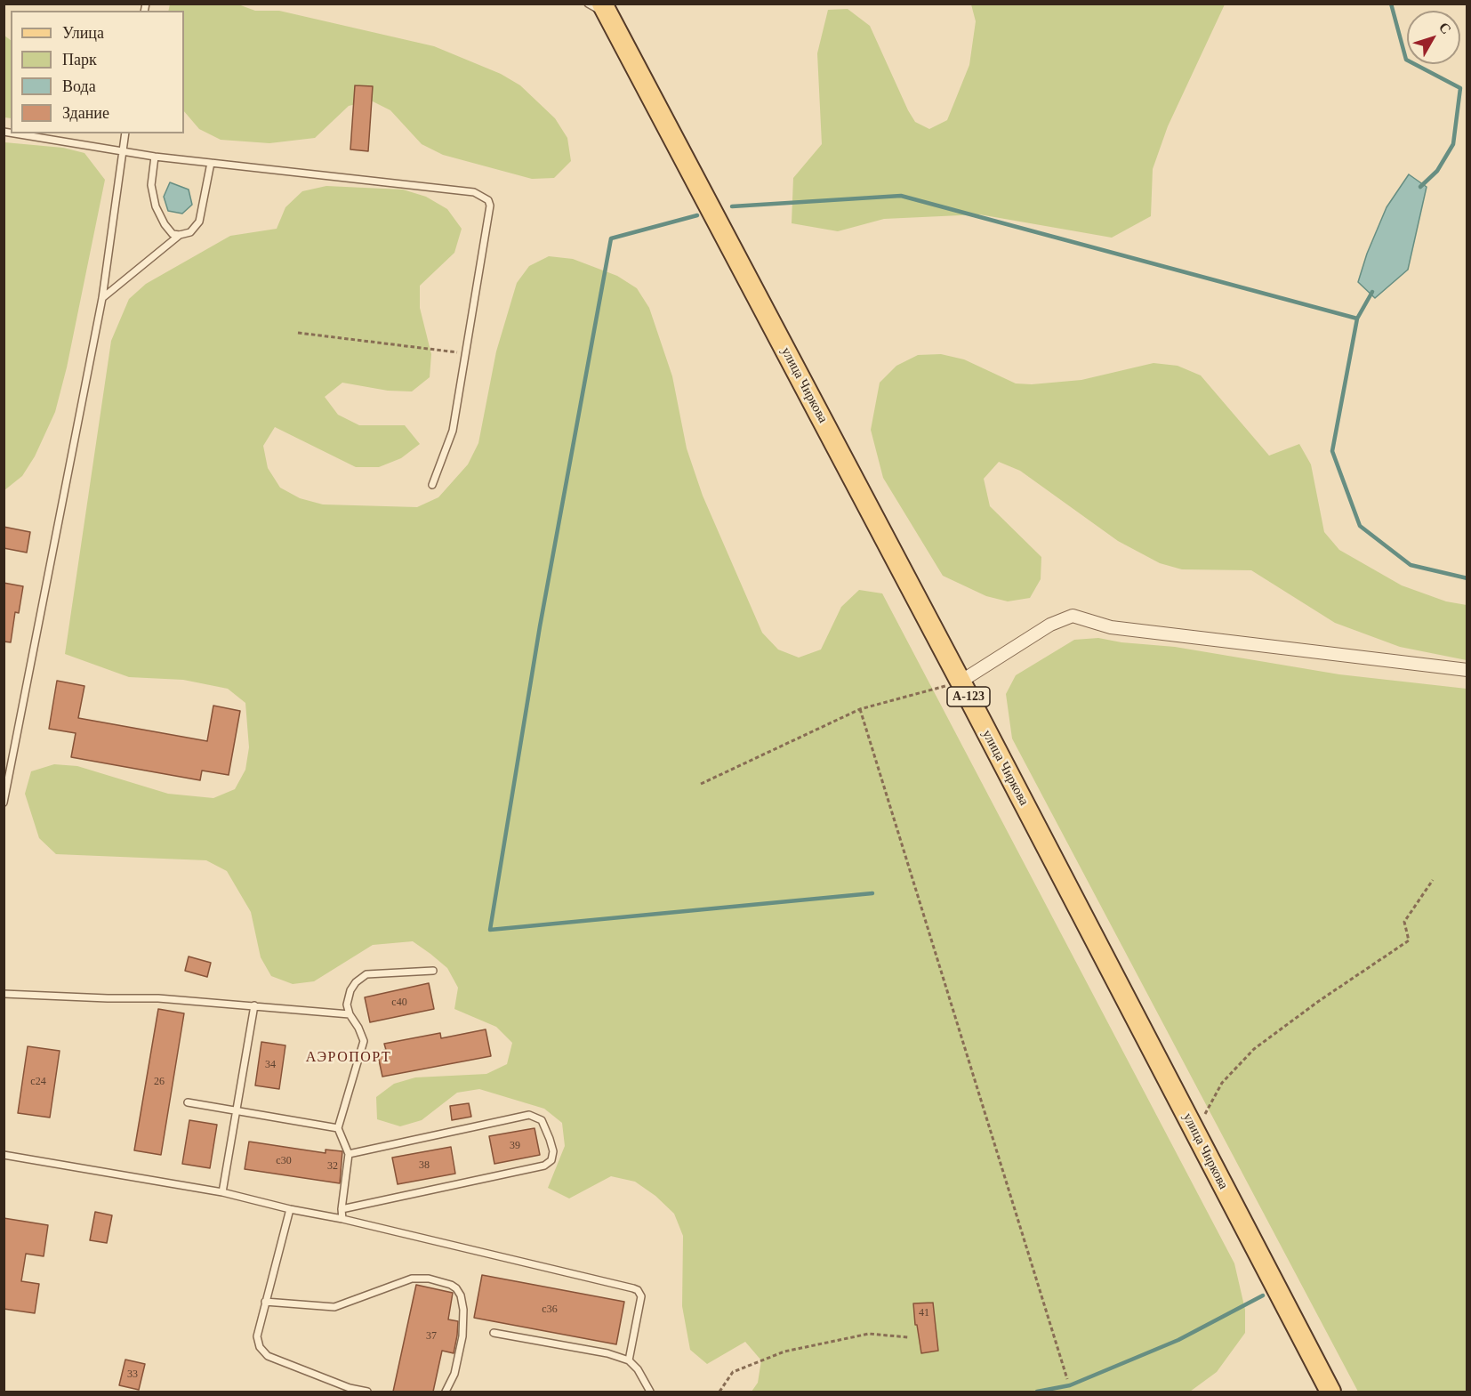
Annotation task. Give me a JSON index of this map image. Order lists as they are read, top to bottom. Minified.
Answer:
{"streets":{"main road":["улица Чиркова","А-123"]},"districts":["АЭРОПОРТ"],"house_numbers":["с40","34","с24","26","39","с30","38","32","с36","41","37","33"],"legend":["Улица","Парк","Вода","Здание"],"north":"top right"}
